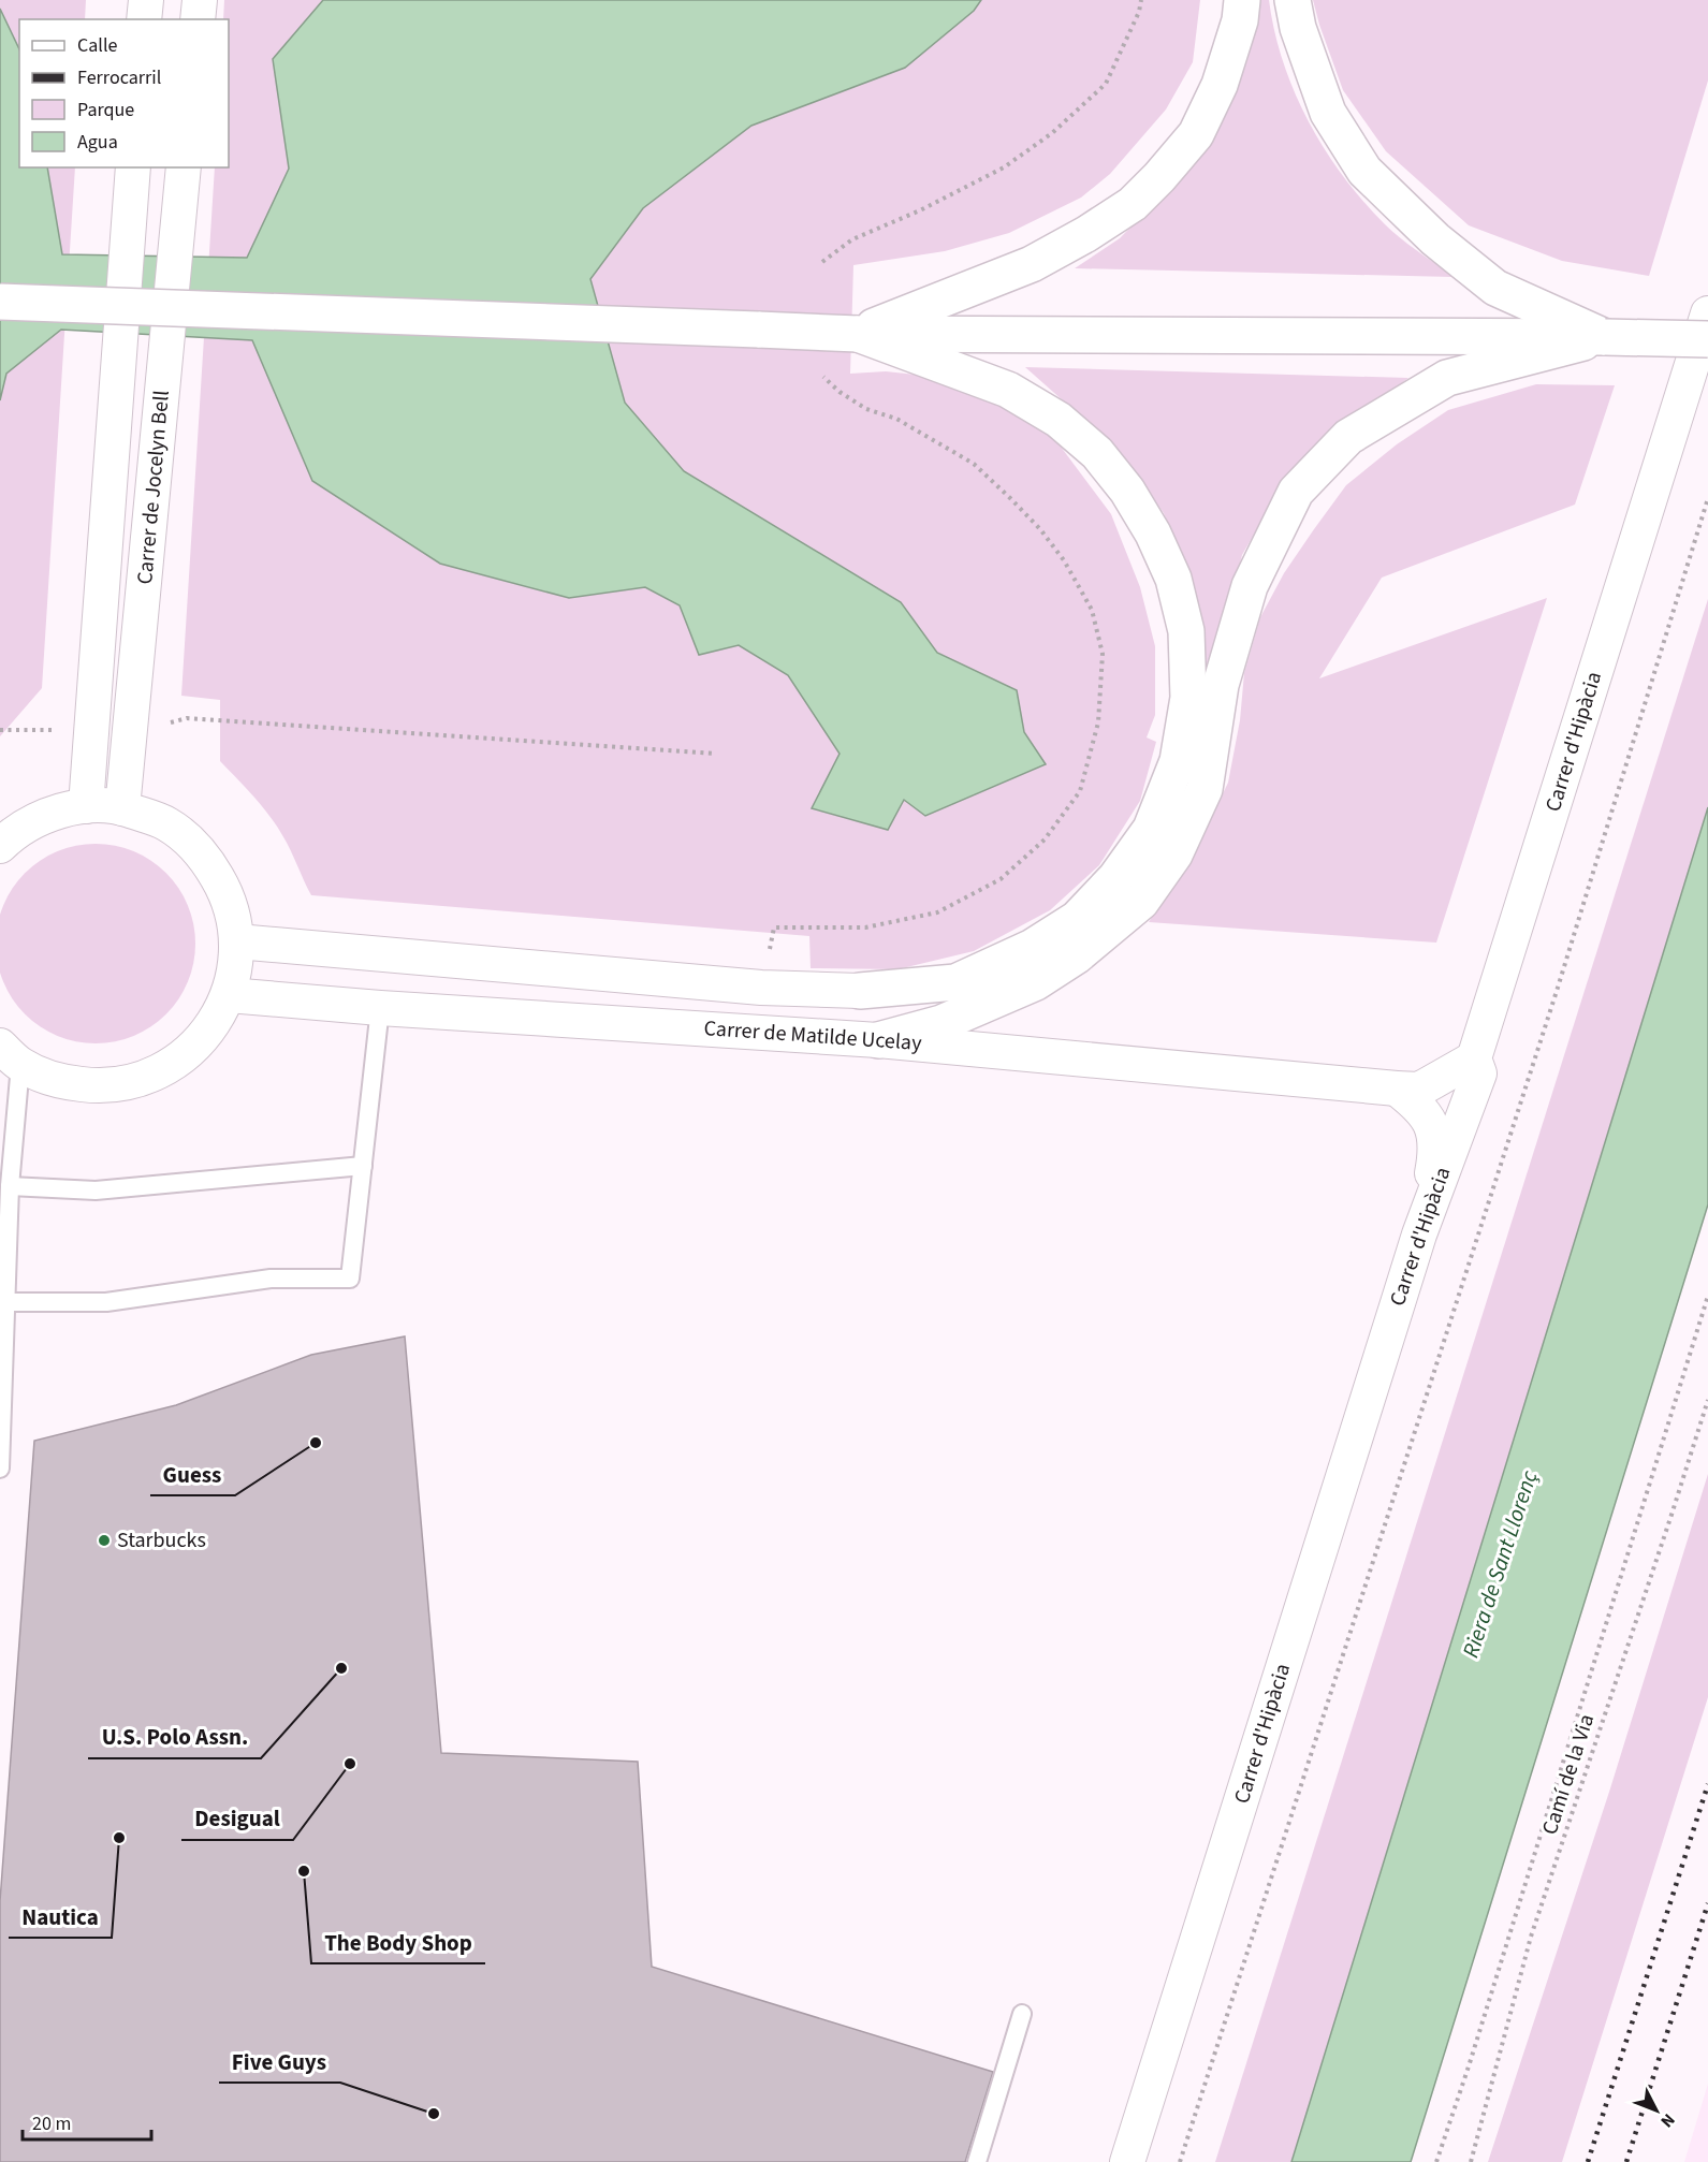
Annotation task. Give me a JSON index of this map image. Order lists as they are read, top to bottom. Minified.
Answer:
{"streets":{"street":["Carrer de Jocelyn Bell","Carrer d'Hipàcia","Carrer de Matilde Ucelay"],"path":["Camí de la Via"]},"crossings":[["Carrer d'Hipàcia","Carrer de Matilde Ucelay"]],"water":["Riera de Sant Llorenç"],"places":["Guess","Starbucks","U.S. Polo Assn.","Desigual","Nautica","The Body Shop","Five Guys"],"legend":["Calle","Ferrocarril","Parque","Agua"],"scale_bar":"20 m","north":"bottom right"}
